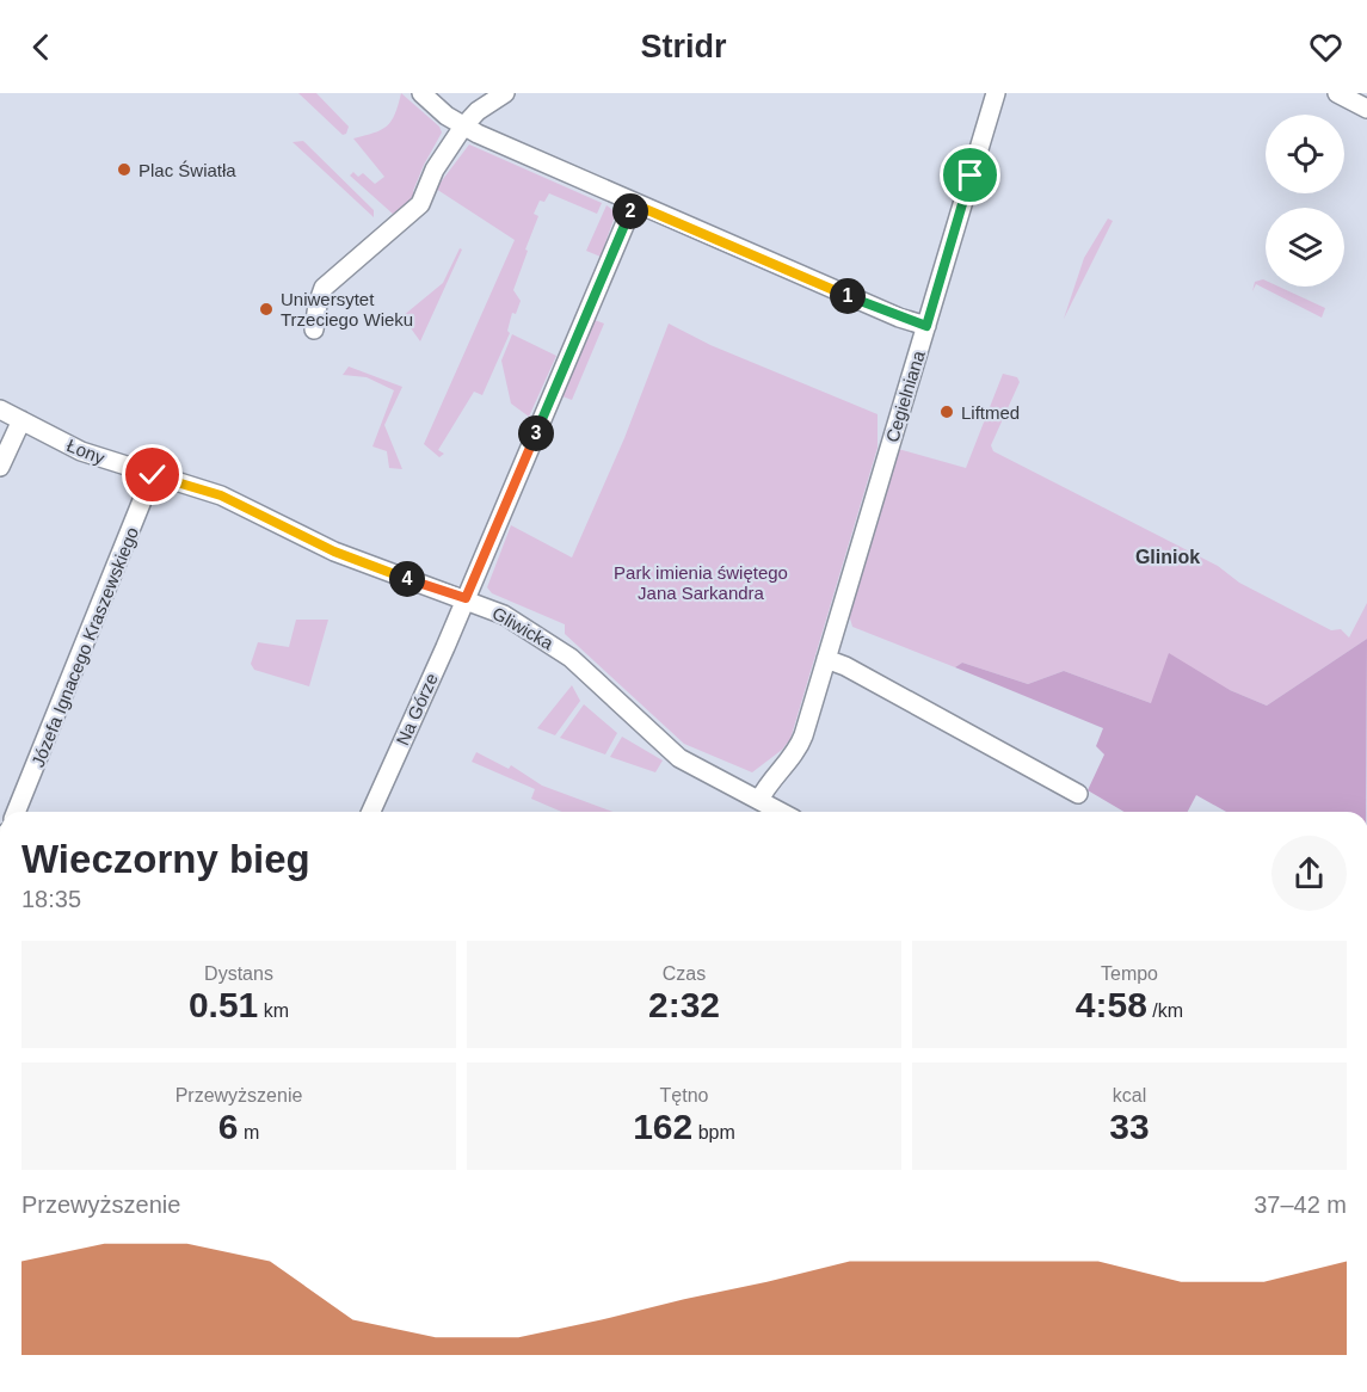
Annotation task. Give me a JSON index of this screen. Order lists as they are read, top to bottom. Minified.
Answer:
{"streets":{"street":["Cegielniana","Łony","Gliwicka","Józefa Ignacego Kraszewskiego","Na Górze"]},"crossings":[["Cegielniana","Gliwicka"],["Łony","Gliwicka"],["Łony","Józefa Ignacego Kraszewskiego"],["Gliwicka","Na Górze"]],"districts":["Gliniok"],"parks":["Park imienia świętego Jana Sarkandra"],"places":["Plac Światła","Uniwersytet Trzeciego Wieku","Liftmed"],"page":{"header":"Stridr","pins":["2","1","3","4"],"heading":["Wieczorny bieg","18:35"],"stats":[["Dystans","0.51 km"],["Czas","2:32"],["Tempo","4:58 /km"],["Przewyższenie","6 m"],["Tętno","162 bpm"],["kcal","33"]],"chart":["Przewyższenie","37–42 m"]}}
